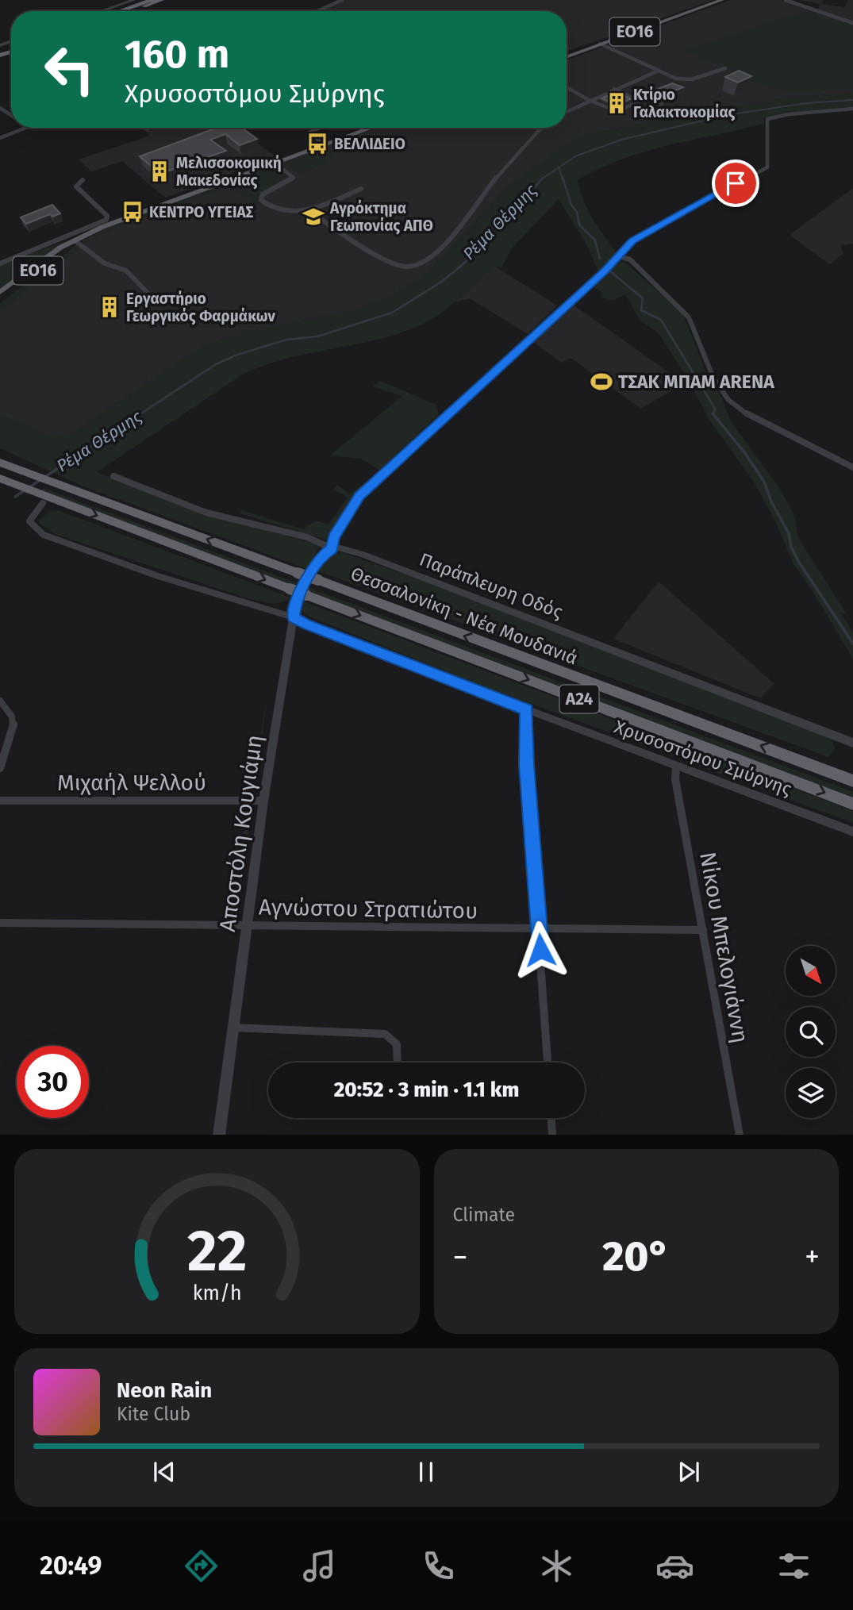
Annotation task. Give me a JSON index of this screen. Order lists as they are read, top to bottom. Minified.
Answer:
{"streets":{"highway":["Θεσσαλονίκη - Νέα Μουδανιά","Α24"],"main road":["ΕΟ16"],"street":["Παράπλευρη Οδός","Χρυσοστόμου Σμύρνης","Μιχαήλ Ψελλού","Αποστόλη Κουγιάμη","Αγνώστου Στρατιώτου","Νίκου Μπελογιάννη"]},"crossings":[["Παράπλευρη Οδός","Αποστόλη Κουγιάμη"],["Χρυσοστόμου Σμύρνης","Αποστόλη Κουγιάμη"],["Χρυσοστόμου Σμύρνης","Νίκου Μπελογιάννη"],["Μιχαήλ Ψελλού","Αποστόλη Κουγιάμη"],["Αποστόλη Κουγιάμη","Αγνώστου Στρατιώτου"],["Αγνώστου Στρατιώτου","Νίκου Μπελογιάννη"]],"water":["Ρέμα Θέρμης"],"places":{"building":["Κτίριο Γαλακτοκομίας","Μελισσοκομική Μακεδονίας","Εργαστήριο Γεωργικός Φαρμάκων"],"bus stop":["ΒΕΛΛΙΔΕΙΟ","ΚΕΝΤΡΟ ΥΓΕΙΑΣ"],"school or university":["Αγρόκτημα Γεωπονίας ΑΠΘ"],"sports":["ΤΣΑΚ ΜΠΑΜ ARENA"]},"north":"bottom right","page":{"turn":["160 m","Χρυσοστόμου Σμύρνης"],"limit":"30","trip":"20:52 · 3 min · 1.1 km","tile":"Climate","heat":["−","20°","+"],"song":["Neon Rain","Kite Club"],"tabs":"20:49","gauge":["22","km/h"]}}
